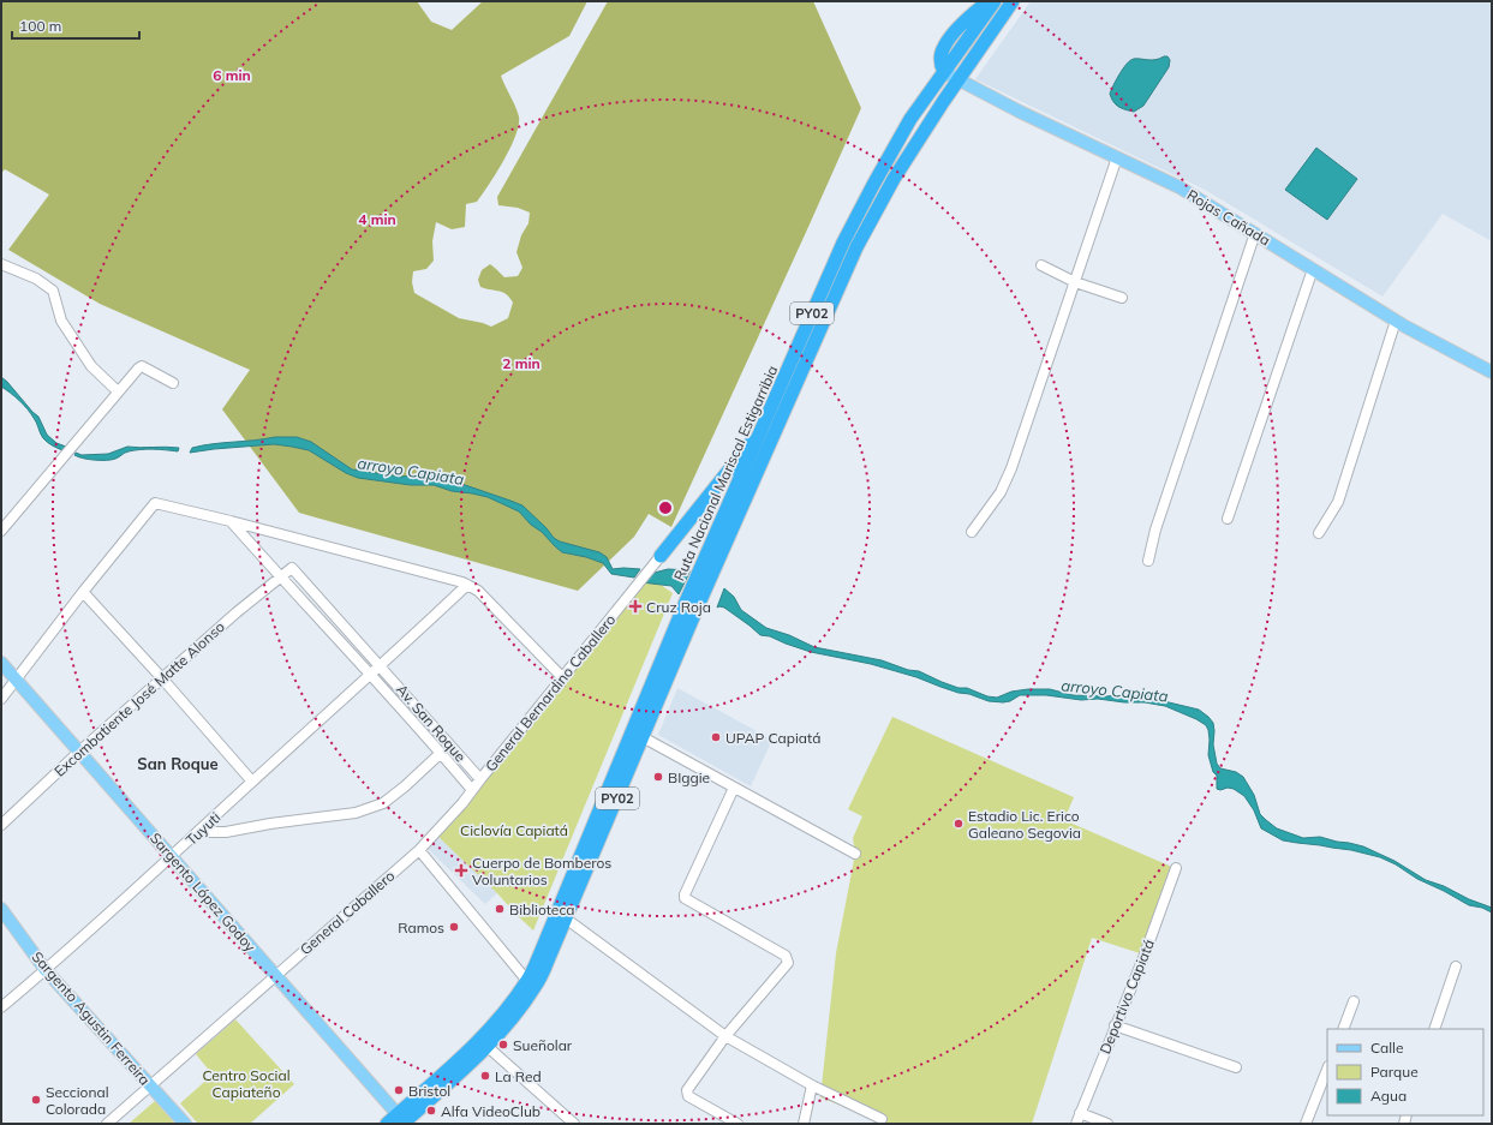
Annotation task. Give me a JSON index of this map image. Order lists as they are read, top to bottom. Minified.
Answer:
{"streets":{"highway":["PY02","Ruta Nacional Mariscal Estigarribia"],"main road":["Rojas Cañada","Sargento López Godoy","Sargento Agustin Ferreira"],"street":["General Bernardino Caballero","Excombatiente José Matte Alonso","Av. San Roque","Tuyuti","General Caballero","Deportivo Capiatá"]},"crossings":[["Rojas Cañada","Ruta Nacional Mariscal Estigarribia"],["Ruta Nacional Mariscal Estigarribia","Sargento López Godoy"],["General Bernardino Caballero","Av. San Roque"],["General Bernardino Caballero","General Caballero"],["Excombatiente José Matte Alonso","Av. San Roque"],["Excombatiente José Matte Alonso","Sargento López Godoy"],["Av. San Roque","Tuyuti"],["Tuyuti","Sargento López Godoy"],["Tuyuti","Sargento Agustin Ferreira"],["Sargento López Godoy","General Caballero"],["General Caballero","Sargento Agustin Ferreira"]],"districts":["San Roque"],"water":["arroyo Capiata"],"parks":["Ciclovía Capiatá","Centro Social Capiateño"],"places":{"health":["Cruz Roja","Cuerpo de Bomberos Voluntarios"],"other":["UPAP Capiatá","BIggie","Estadio Lic. Erico Galeano Segovia","Biblioteca","Ramos","Sueñolar","La Red","Bristol","Seccional Colorada","Alfa VideoClub"]},"legend":["Calle","Parque","Agua"],"scale_bar":"100 m","rings":["6 min","4 min","2 min"]}
